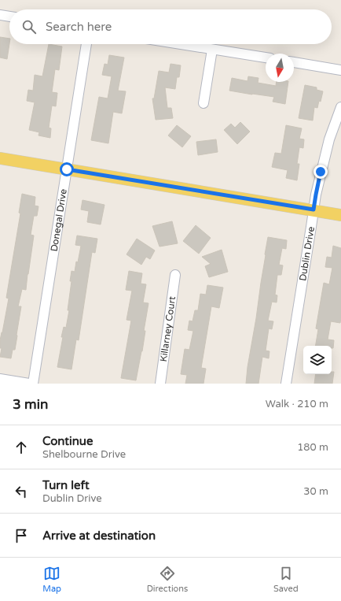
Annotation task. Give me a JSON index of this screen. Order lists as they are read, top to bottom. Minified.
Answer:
{"streets":{"street":["Donegal Drive","Dublin Drive","Killarney Court"]},"north":"bottom","page":{"search":"Search here","heading":["3 min","Walk · 210 m"],"list":[["Continue","Shelbourne Drive","180 m"],["Turn left","Dublin Drive","30 m"],"Arrive at destination"],"nav":["Map","Directions","Saved"]}}
